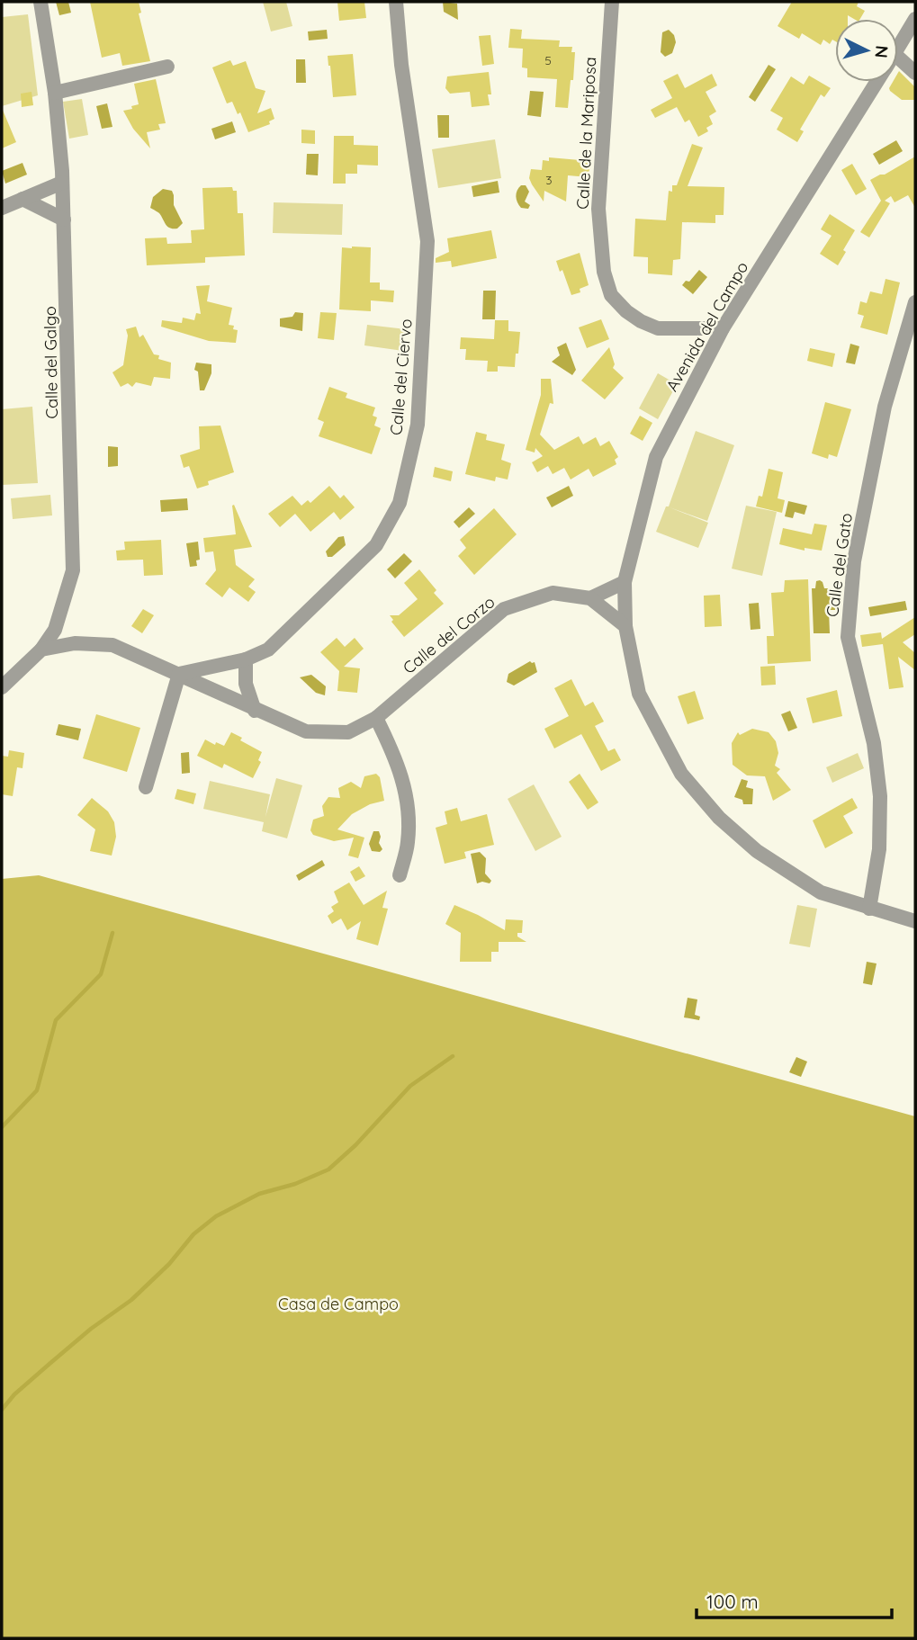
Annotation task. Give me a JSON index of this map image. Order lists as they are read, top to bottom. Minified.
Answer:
{"streets":{"street":["Calle de la Mariposa","Avenida del Campo","Calle del Galgo","Calle del Ciervo","Calle del Gato","Calle del Corzo"]},"crossings":[["Calle de la Mariposa","Avenida del Campo"],["Calle del Galgo","Calle del Corzo"],["Calle del Ciervo","Calle del Corzo"]],"parks":["Casa de Campo"],"house_numbers":["5","3"],"scale_bar":"100 m","north":"right"}
